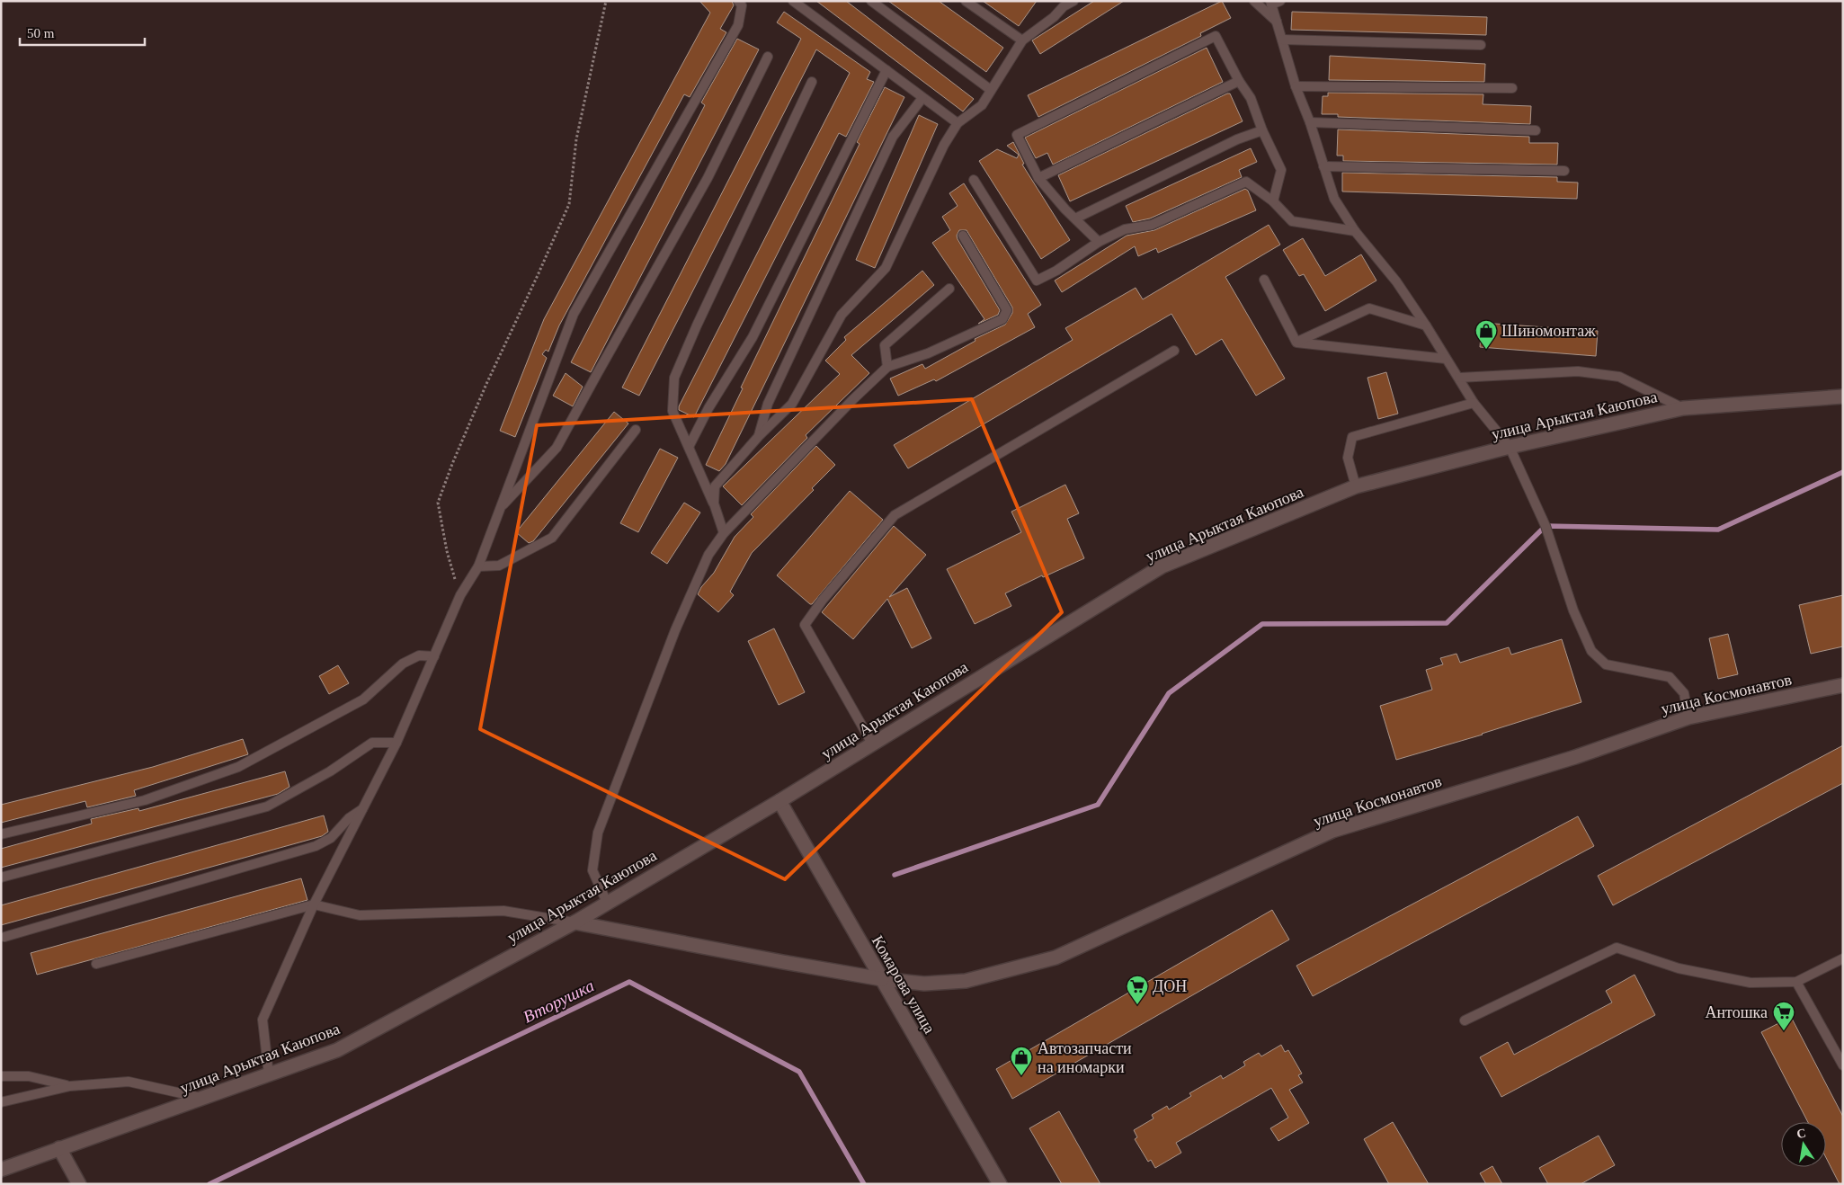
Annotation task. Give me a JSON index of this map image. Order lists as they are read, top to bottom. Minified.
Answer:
{"streets":{"street":["улица Арыктая Каюпова","улица Космонавтов","Комарова улица"]},"crossings":[["улица Арыктая Каюпова","улица Космонавтов"],["улица Арыктая Каюпова","Комарова улица"],["улица Космонавтов","Комарова улица"]],"water":["Вторушка"],"places":{"shop":["Шиномонтаж","Автозапчасти на иномарки"],"supermarket":["ДОН","Антошка"]},"scale_bar":"50 m","north":"top"}
